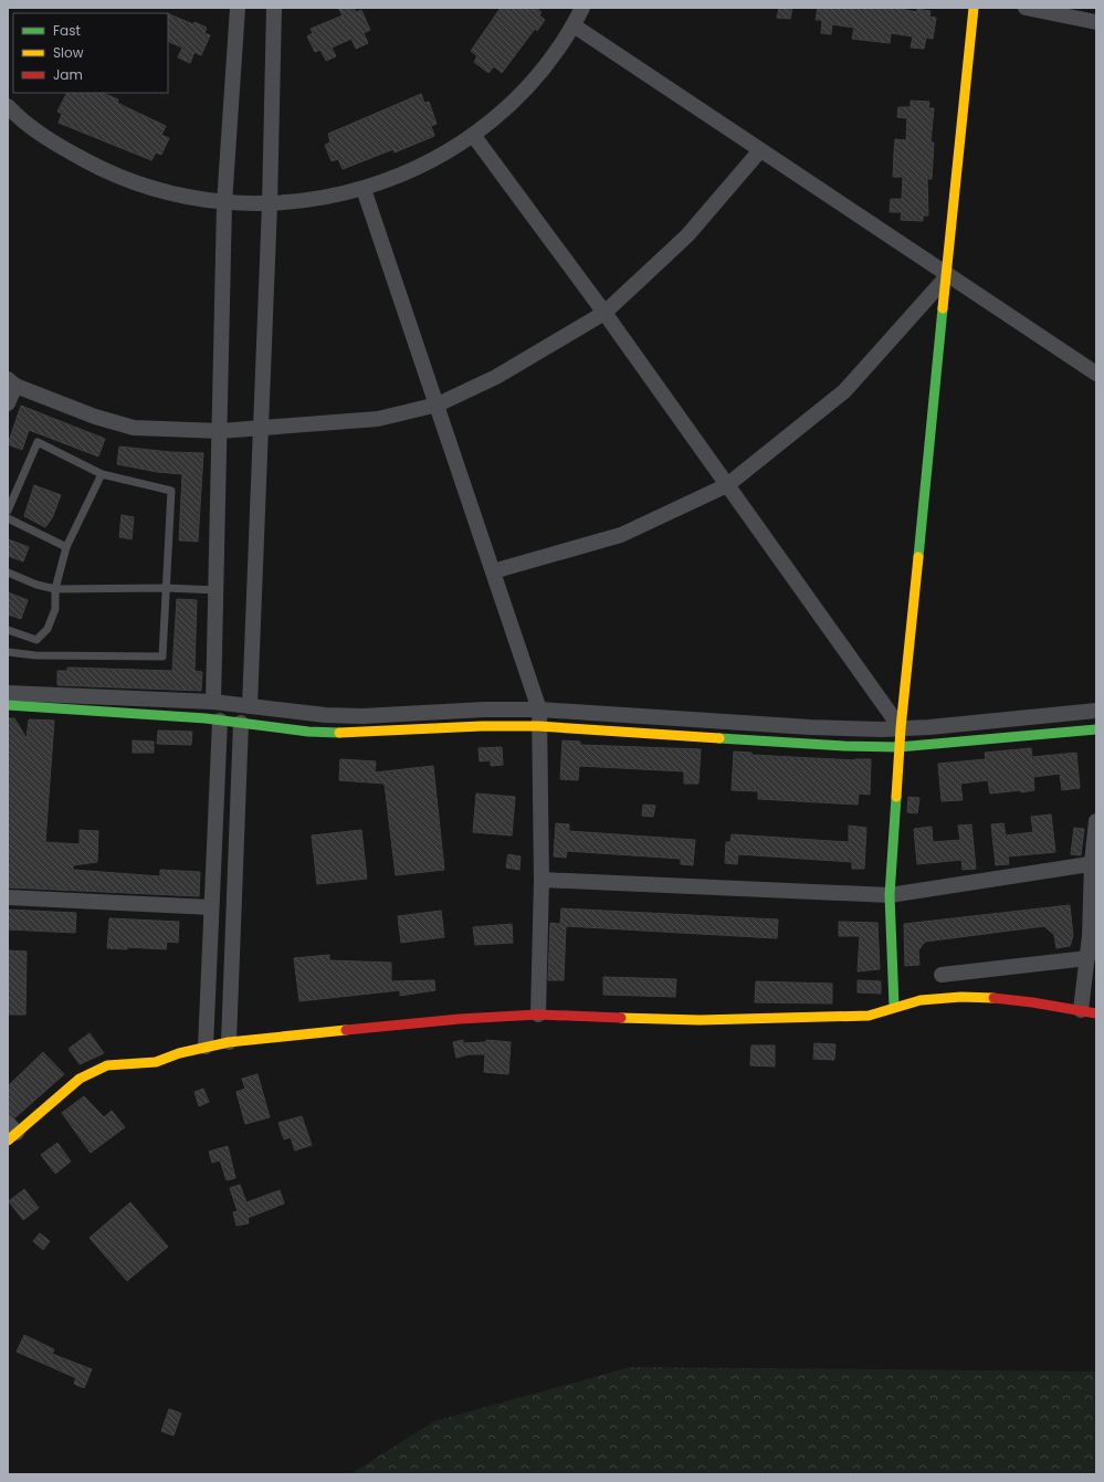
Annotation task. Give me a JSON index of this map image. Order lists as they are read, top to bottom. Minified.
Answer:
{"legend":["Fast","Slow","Jam"]}
